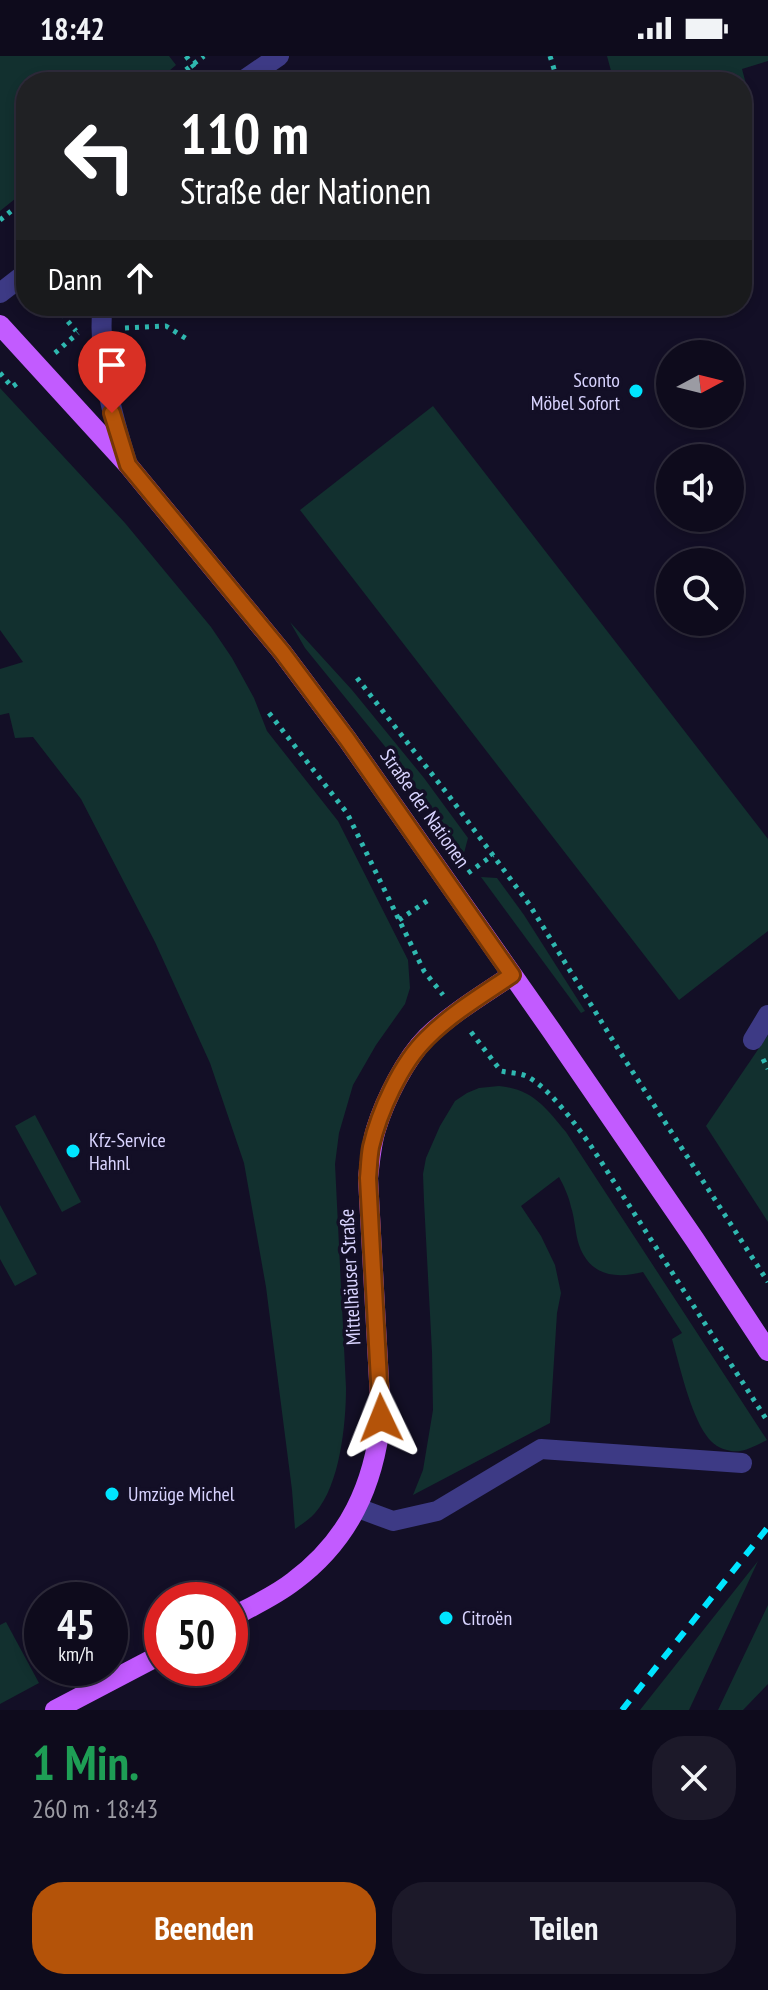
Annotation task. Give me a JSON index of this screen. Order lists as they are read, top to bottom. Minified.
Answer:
{"streets":{"main road":["Straße der Nationen","Mittelhäuser Straße"]},"crossings":[["Straße der Nationen","Mittelhäuser Straße"]],"places":["Sconto Möbel Sofort","Kfz-Service Hahnl","Umzüge Michel","Citroën"],"north":"right","page":{"status":"18:42","turn":["110 m","Straße der Nationen"],"then":"Dann","speed":"45 km/h","limit":"50","heading":["1 Min.","260 m · 18:43"],"buttons":["Beenden","Teilen"]}}
